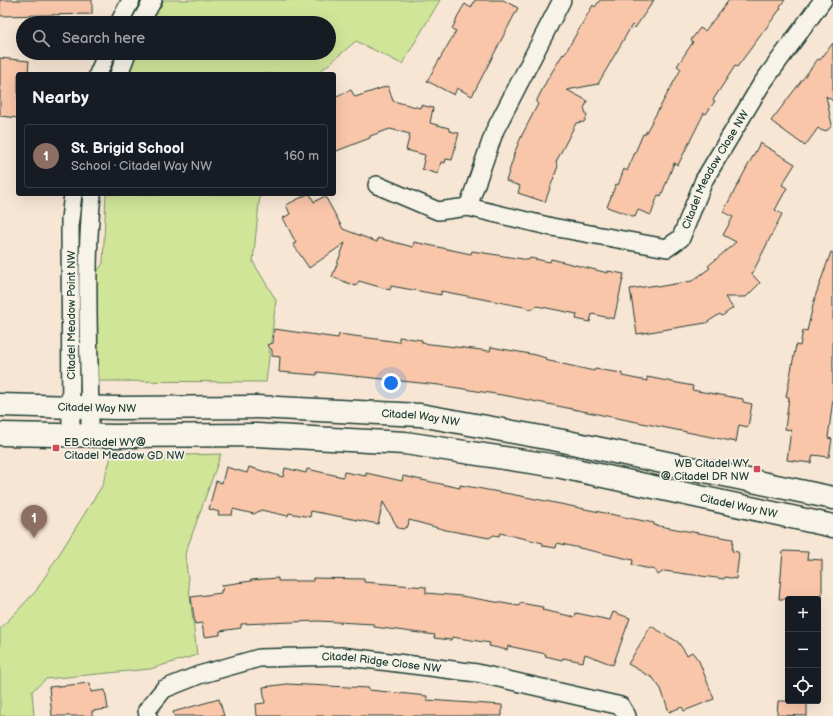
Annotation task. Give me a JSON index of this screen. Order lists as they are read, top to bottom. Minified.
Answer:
{"streets":{"street":["Citadel Meadow Close NW","Citadel Meadow Point NW","Citadel Way NW","Citadel Ridge Close NW"]},"crossings":[["Citadel Meadow Point NW","Citadel Way NW"]],"places":{"transit":["EB Citadel WY@ Citadel Meadow GD NW","WB Citadel WY @ Citadel DR NW"]},"page":{"search":"Search here","heading":"Nearby","list":[{"mark":"1","name":"St. Brigid School","note":"School · Citadel Way NW","value":"160 m"}],"pins":"1","map_buttons":["+","−"]}}
